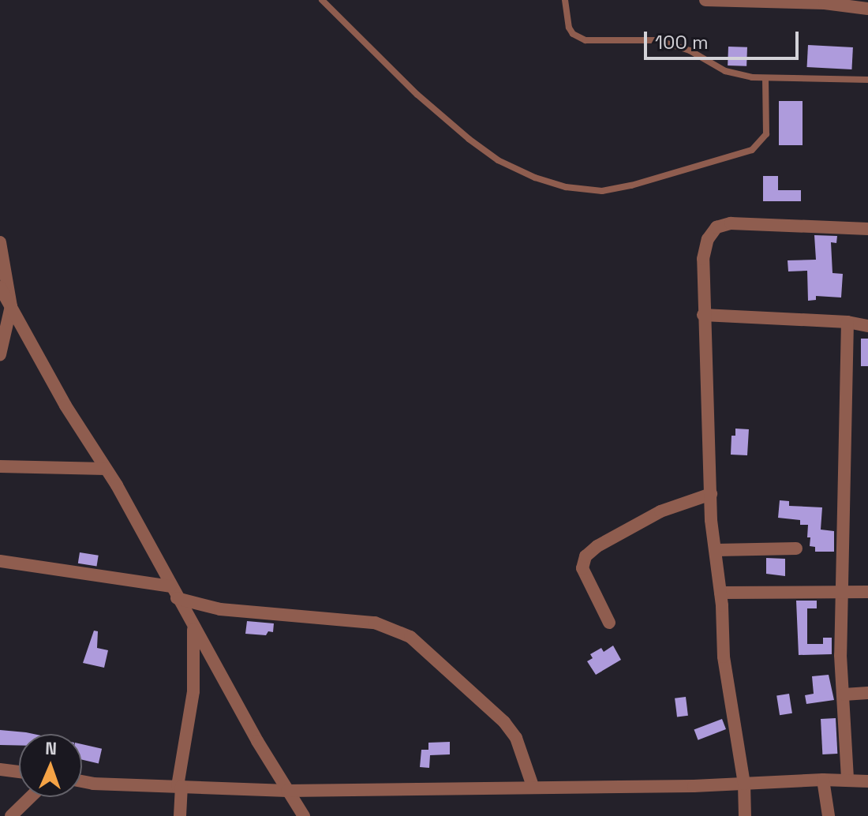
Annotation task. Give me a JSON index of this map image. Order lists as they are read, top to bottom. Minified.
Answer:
{"scale_bar":"100 m","north":"top"}
